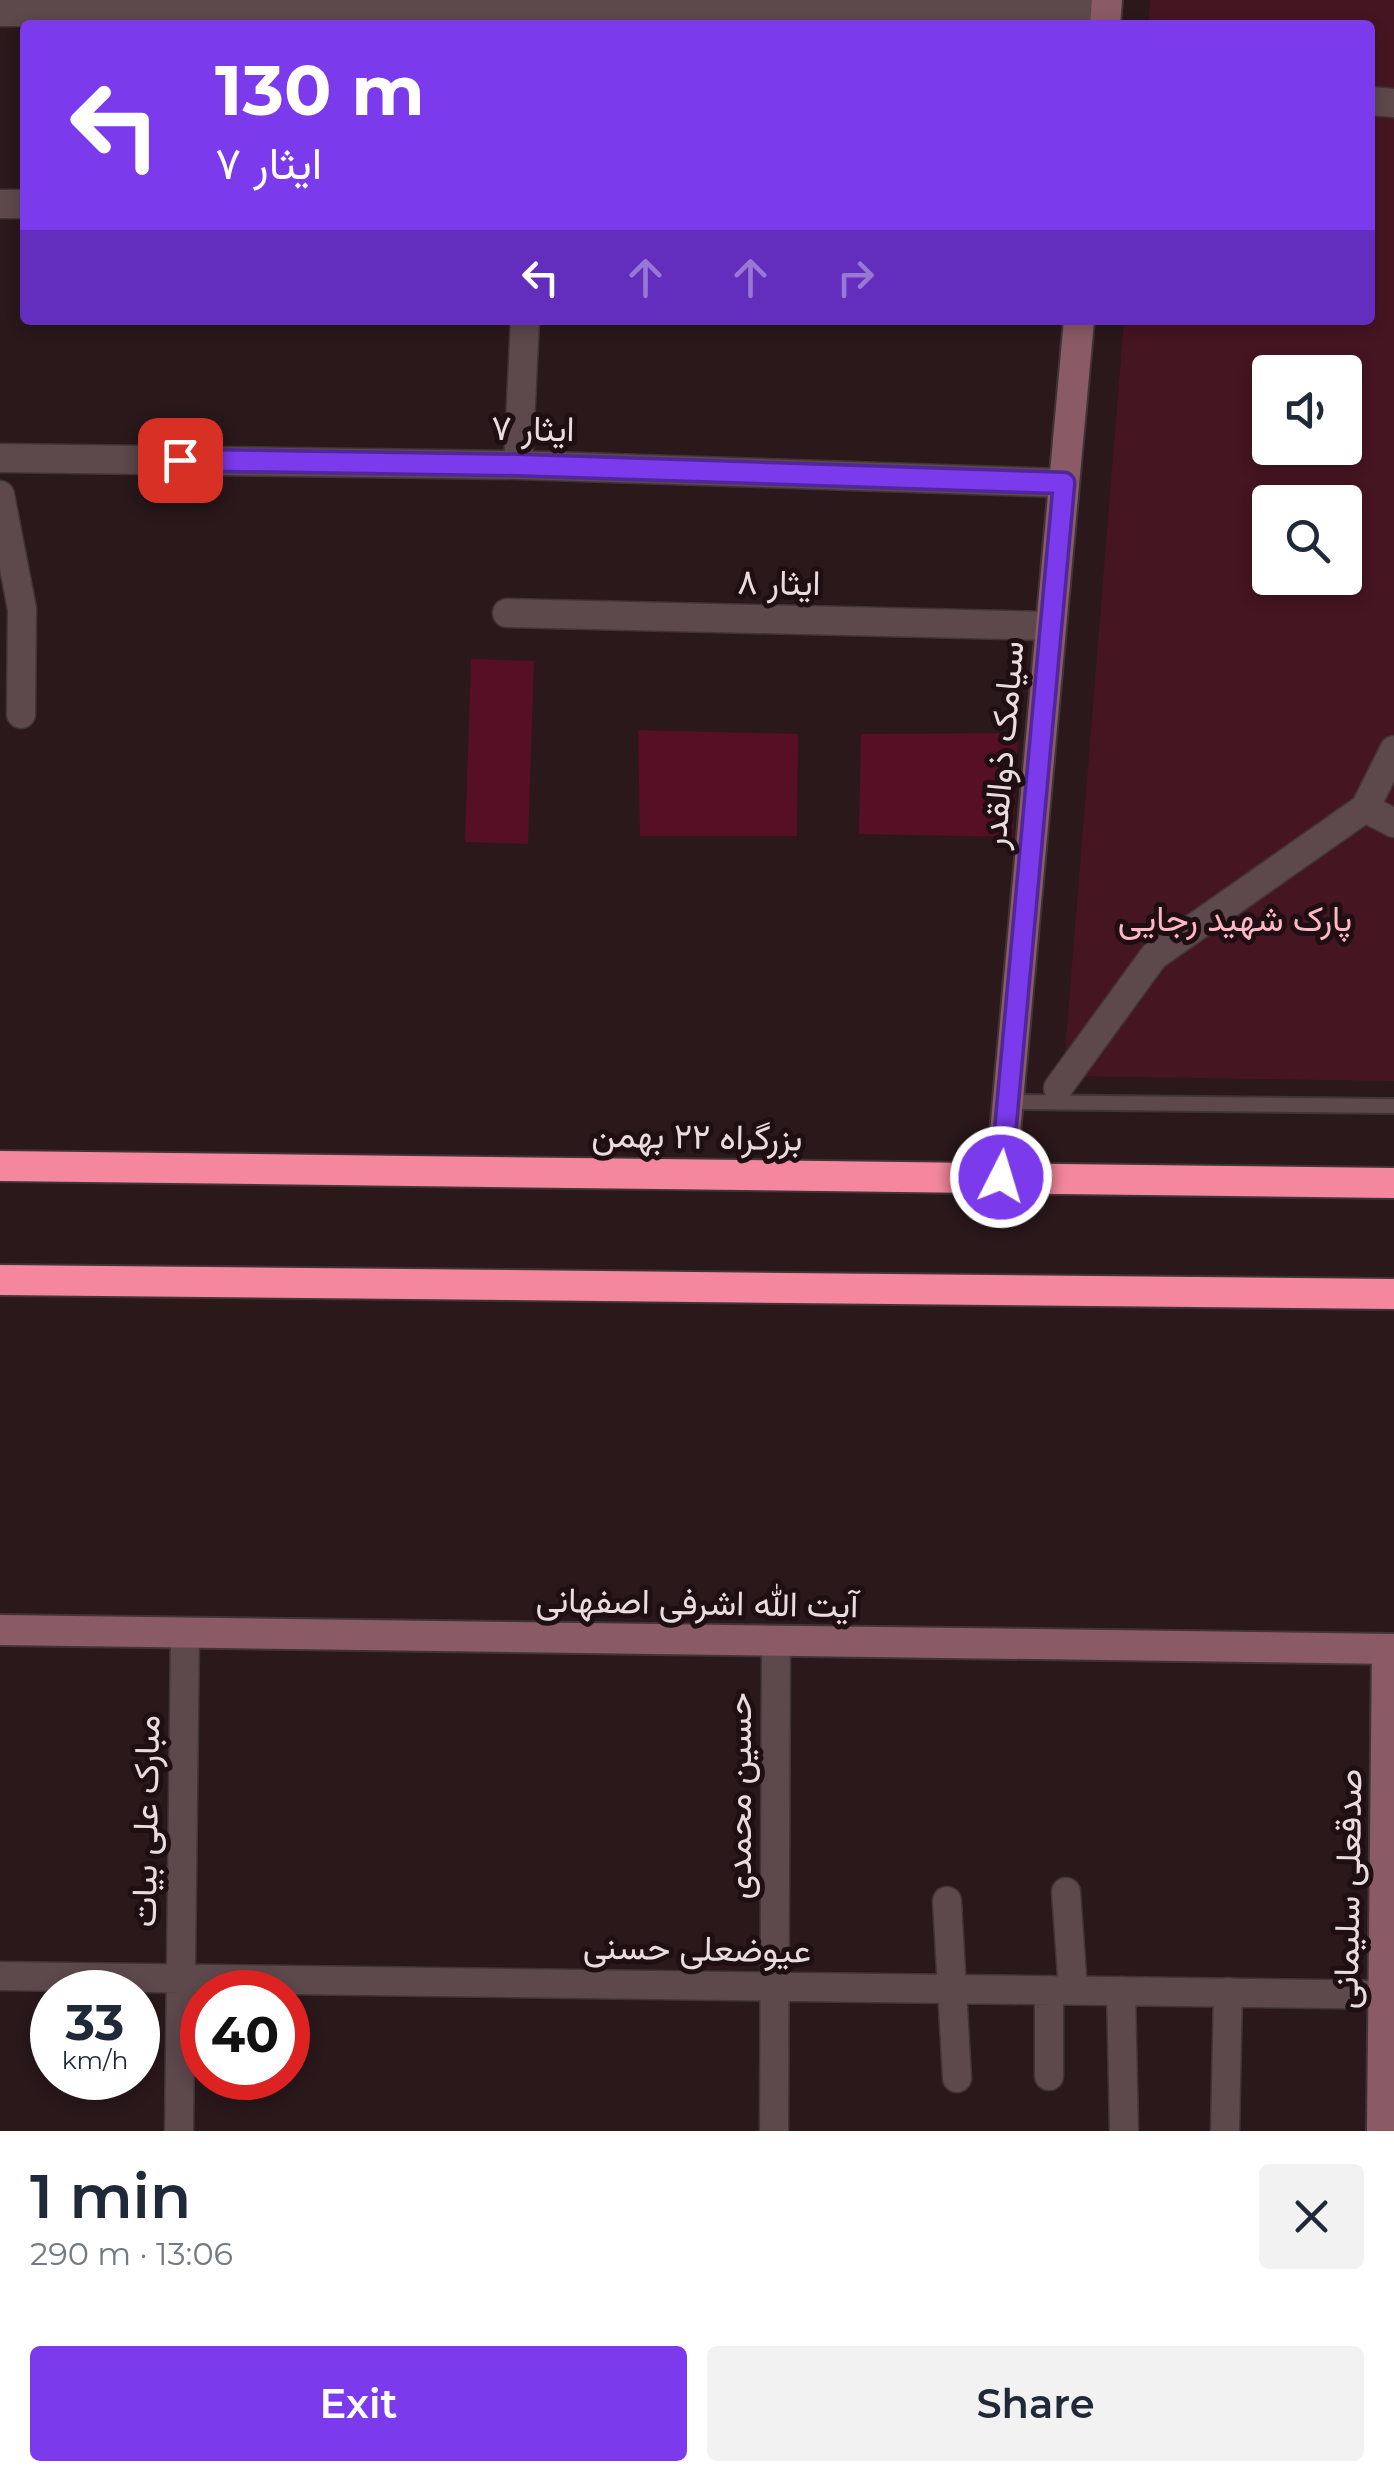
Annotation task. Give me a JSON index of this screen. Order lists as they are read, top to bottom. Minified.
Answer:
{"streets":{"highway":["بزرگراه ۲۲ بهمن"],"main road":["سیامک ذوالقدر","آیت الله اشرفی اصفهانی","صدقعلی سلیمانی"],"street":["ایثار ۷","ایثار ۸","حسین محمدی","مبارک علی بیات","عیوضعلی حسنی"]},"crossings":[["ایثار ۷","سیامک ذوالقدر"],["ایثار ۸","سیامک ذوالقدر"],["سیامک ذوالقدر","بزرگراه ۲۲ بهمن"],["آیت الله اشرفی اصفهانی","حسین محمدی"],["آیت الله اشرفی اصفهانی","مبارک علی بیات"],["آیت الله اشرفی اصفهانی","صدقعلی سلیمانی"],["حسین محمدی","عیوضعلی حسنی"],["صدقعلی سلیمانی","عیوضعلی حسنی"]],"parks":["پارک شهید رجایی"],"page":{"turn":["130 m","ایثار ۷"],"speed":"33 km/h","limit":"40","heading":["1 min","290 m · 13:06"],"buttons":["Exit","Share"]}}
